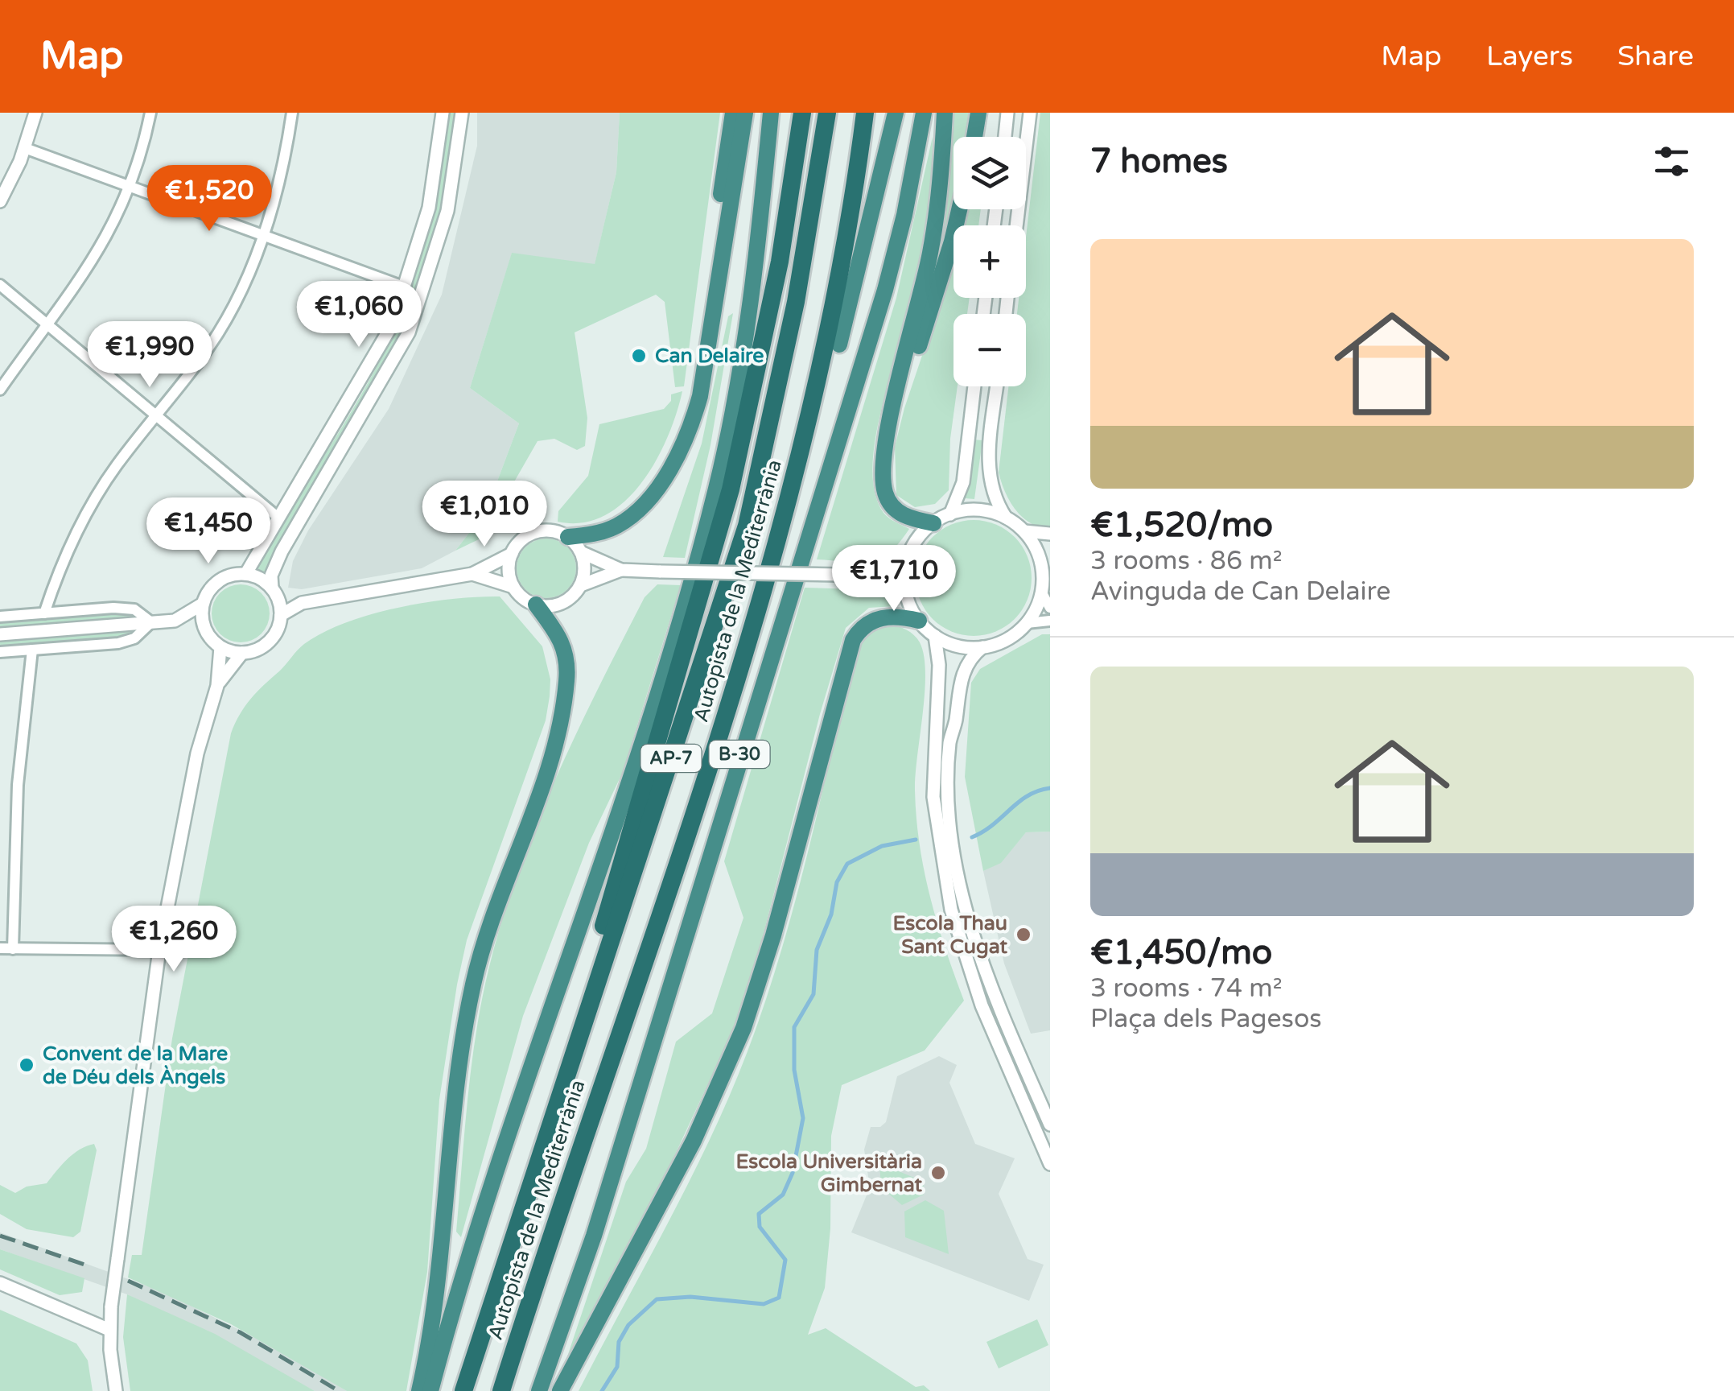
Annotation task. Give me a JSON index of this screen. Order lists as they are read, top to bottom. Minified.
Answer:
{"streets":{"highway":["Autopista de la Mediterrània","B-30","AP-7"]},"places":["Can Delaire","Escola Thau Sant Cugat","Convent de la Mare de Déu dels Àngels","Escola Universitària Gimbernat"],"page":{"header":"Map","nav":["Map","Layers","Share"],"heading":"7 homes","map_buttons":["+","−"],"price":["€1,520","€1,060","€1,990","€1,010","€1,450","€1,710","€1,260"],"list":[{"name":"€1,520/mo","note":"3 rooms · 86 m² · Avinguda de Can Delaire"},{"name":"€1,450/mo","note":"3 rooms · 74 m² · Plaça dels Pagesos"}]}}
